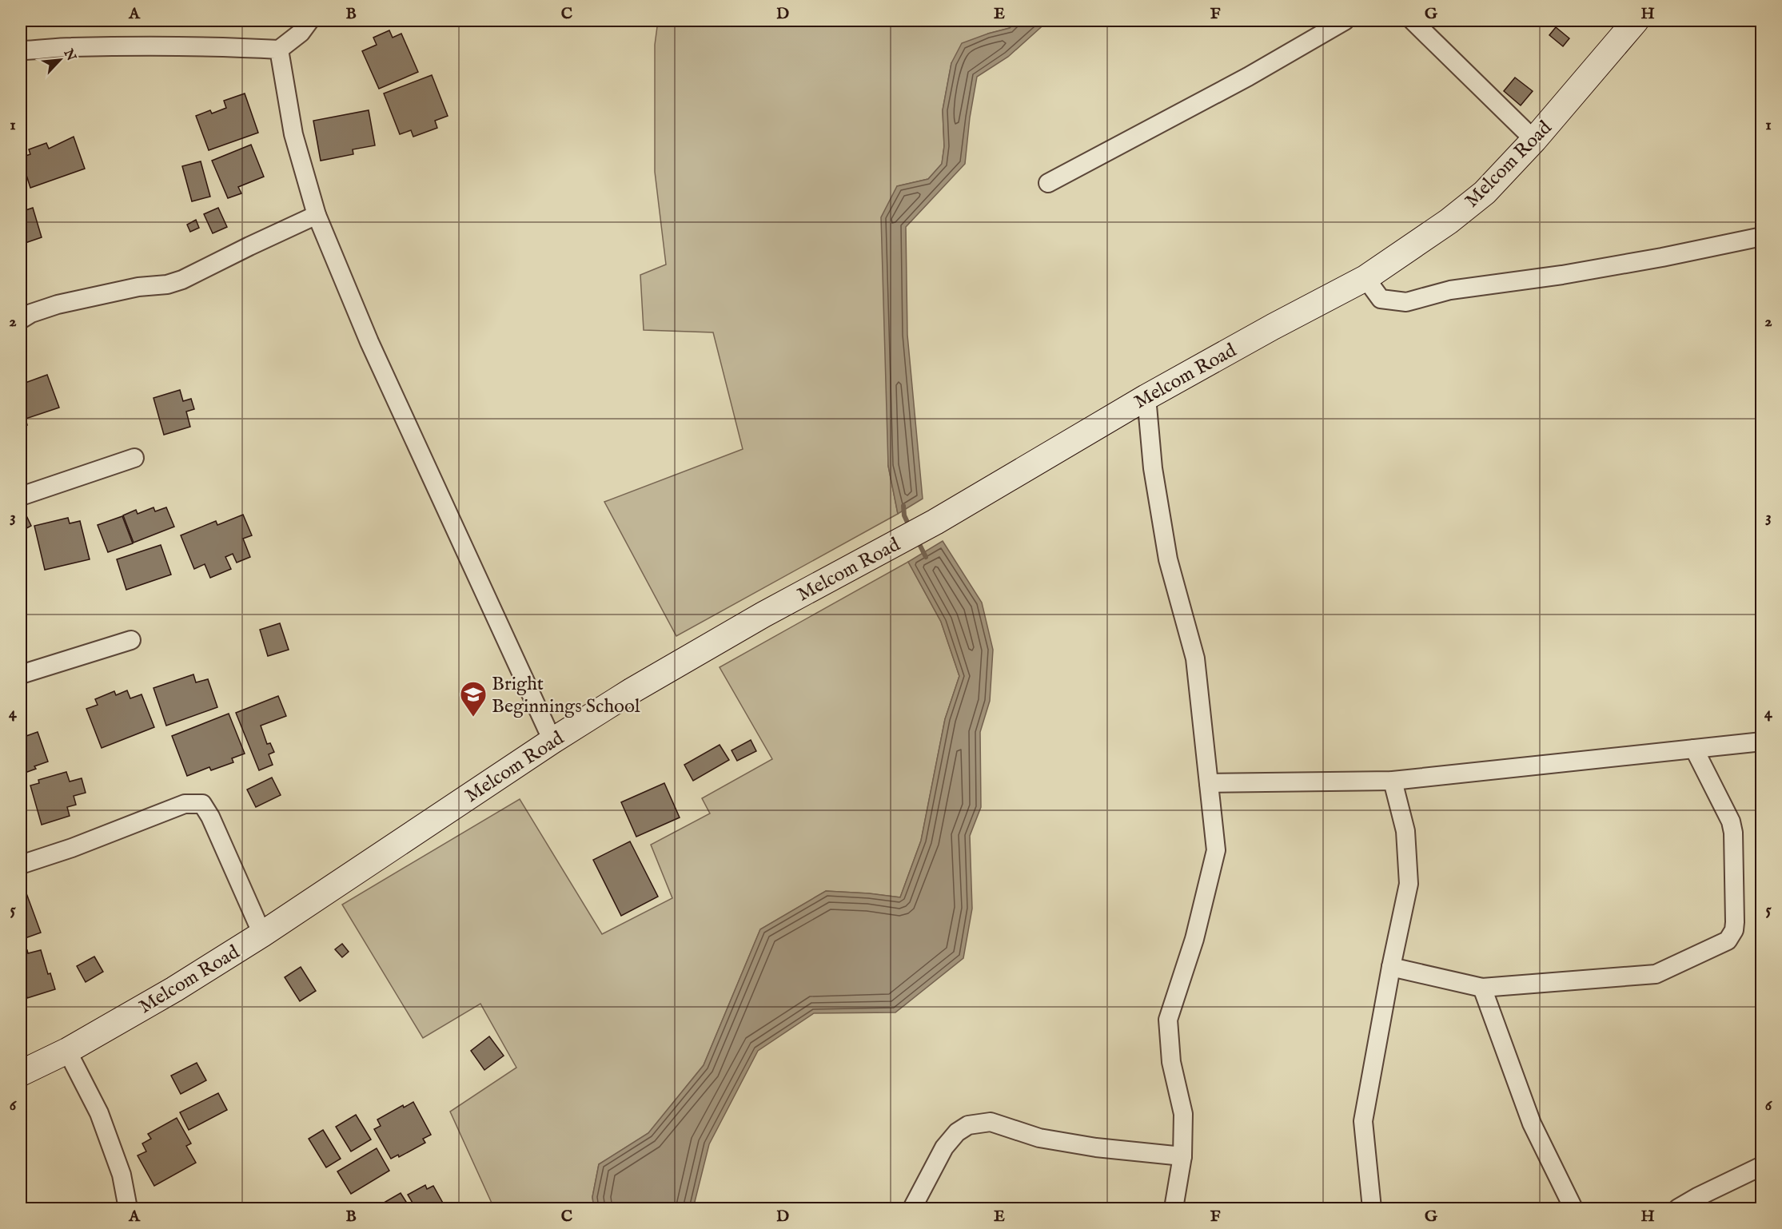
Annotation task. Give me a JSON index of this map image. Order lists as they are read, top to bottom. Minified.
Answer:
{"streets":{"main road":["Melcom Road"]},"places":{"school or university":["Bright Beginnings School"]},"north":"top right","grid":{"columns":["A","B","C","D","E","F","G","H"],"rows":["1","2","3","4","5","6"]}}
